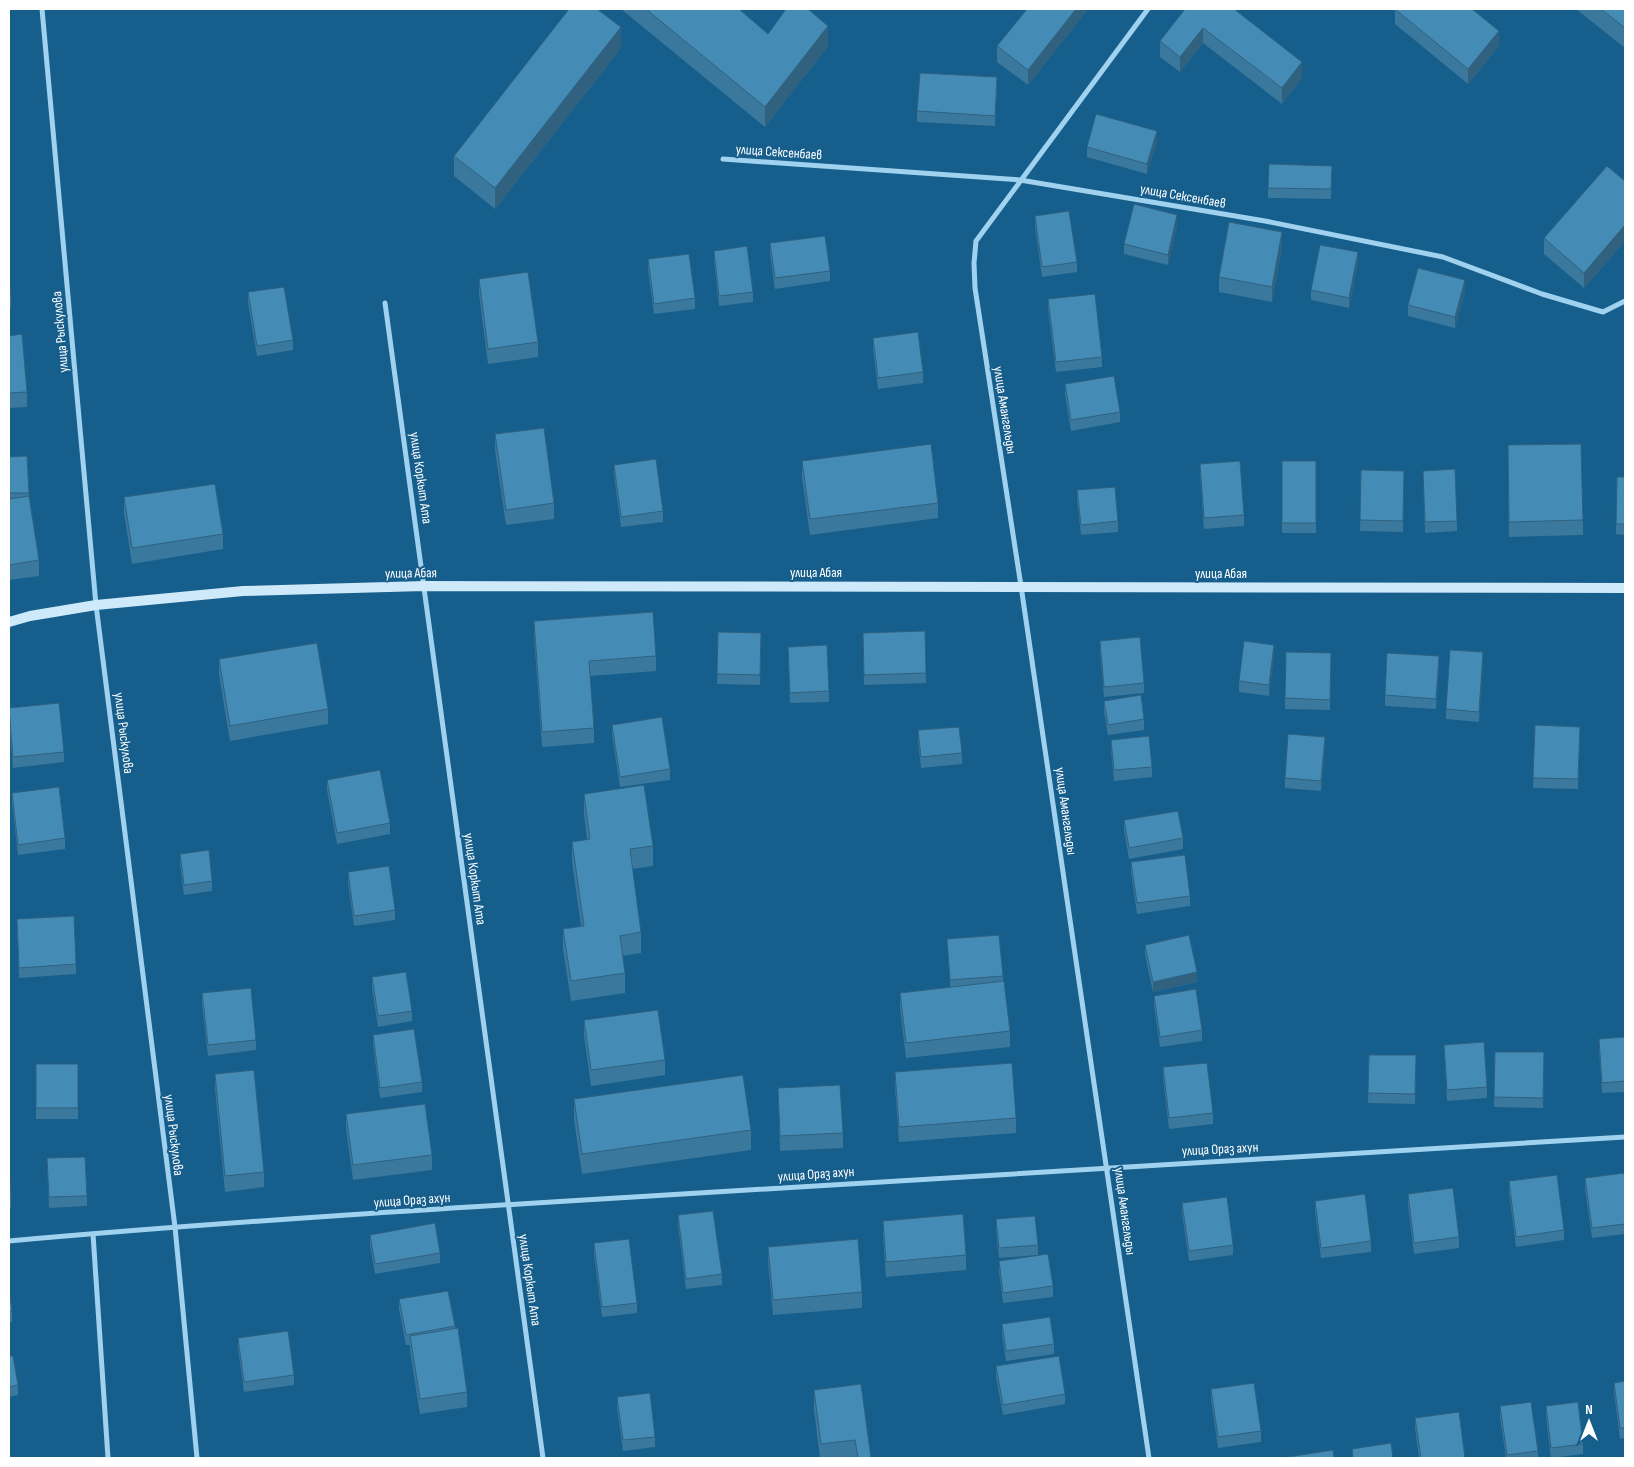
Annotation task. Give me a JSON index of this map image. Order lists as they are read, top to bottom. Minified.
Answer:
{"streets":{"street":["улица Сексенбаев","улица Рыскулова","улица Амангельды","улица Коркыт Ата","улица Абая","улица Ораз ахун"]},"crossings":[["улица Сексенбаев","улица Амангельды"],["улица Рыскулова","улица Абая"],["улица Рыскулова","улица Ораз ахун"],["улица Амангельды","улица Абая"],["улица Амангельды","улица Ораз ахун"],["улица Коркыт Ата","улица Абая"],["улица Коркыт Ата","улица Ораз ахун"]],"north":"top"}
